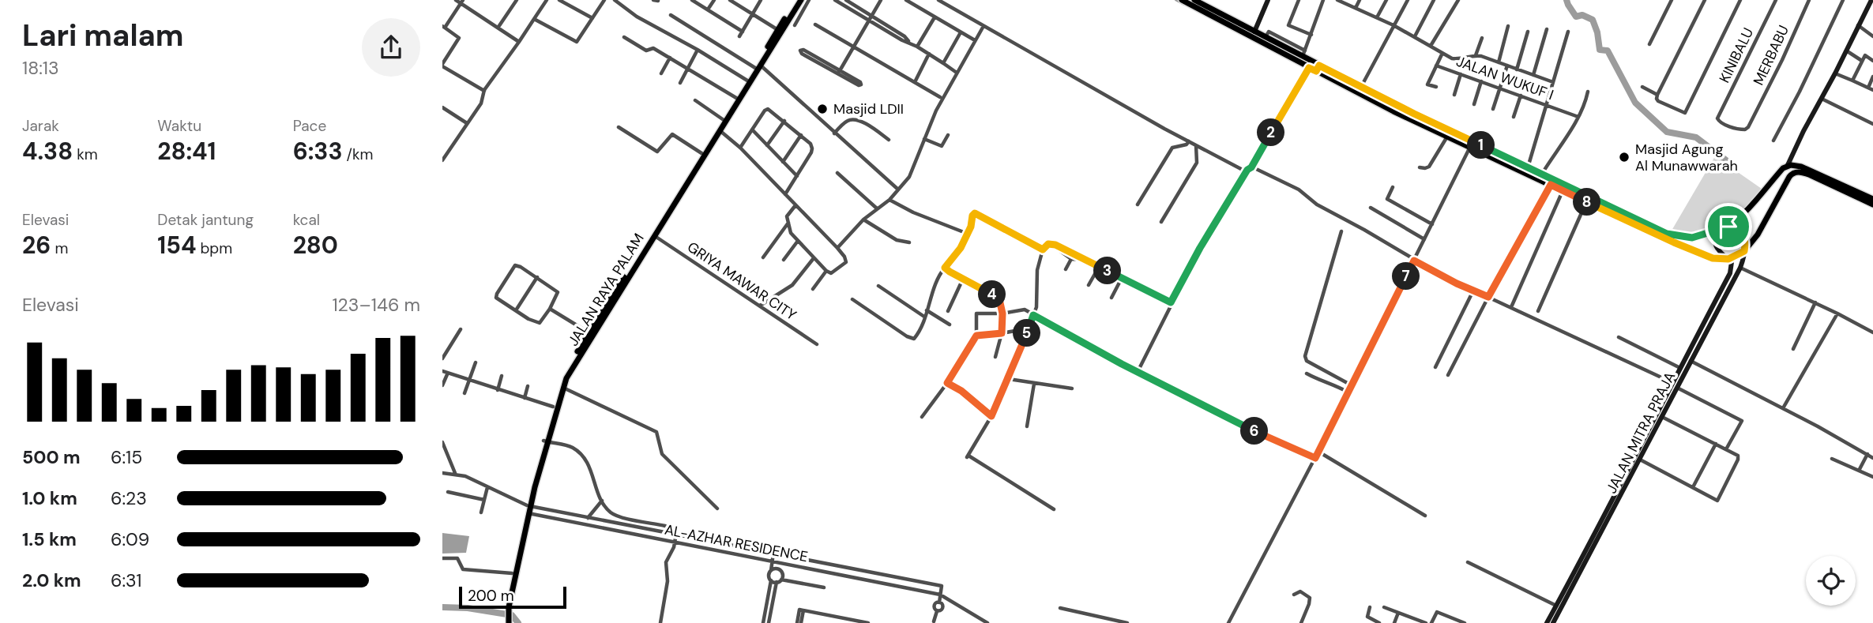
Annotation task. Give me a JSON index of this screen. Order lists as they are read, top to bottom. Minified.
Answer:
{"streets":{"main road":["JALAN RAYA PALAM"],"street":["KINIBALU","MERBABU","JALAN WUKUF I","GRIYA MAWAR CITY","JALAN MITRA PRAJA","AL-AZHAR RESIDENCE"]},"crossings":[["KINIBALU","MERBABU"],["GRIYA MAWAR CITY","JALAN RAYA PALAM"],["JALAN RAYA PALAM","AL-AZHAR RESIDENCE"]],"places":["Masjid LDII","Masjid Agung Al Munawwarah"],"scale_bar":"200 m","page":{"heading":["Lari malam","18:13"],"stats":[["Jarak","4.38 km"],["Waktu","28:41"],["Pace","6:33 /km"],["Elevasi","26 m"],["Detak jantung","154 bpm"],["kcal","280"]],"pins":["2","1","8","3","7","4","5","6"],"chart":["Elevasi","123–146 m"],"list":[{"name":"500 m","note":"6:15"},{"name":"1.0 km","note":"6:23"},{"name":"1.5 km","note":"6:09"},{"name":"2.0 km","note":"6:31"}],"scale":"200 m"}}
